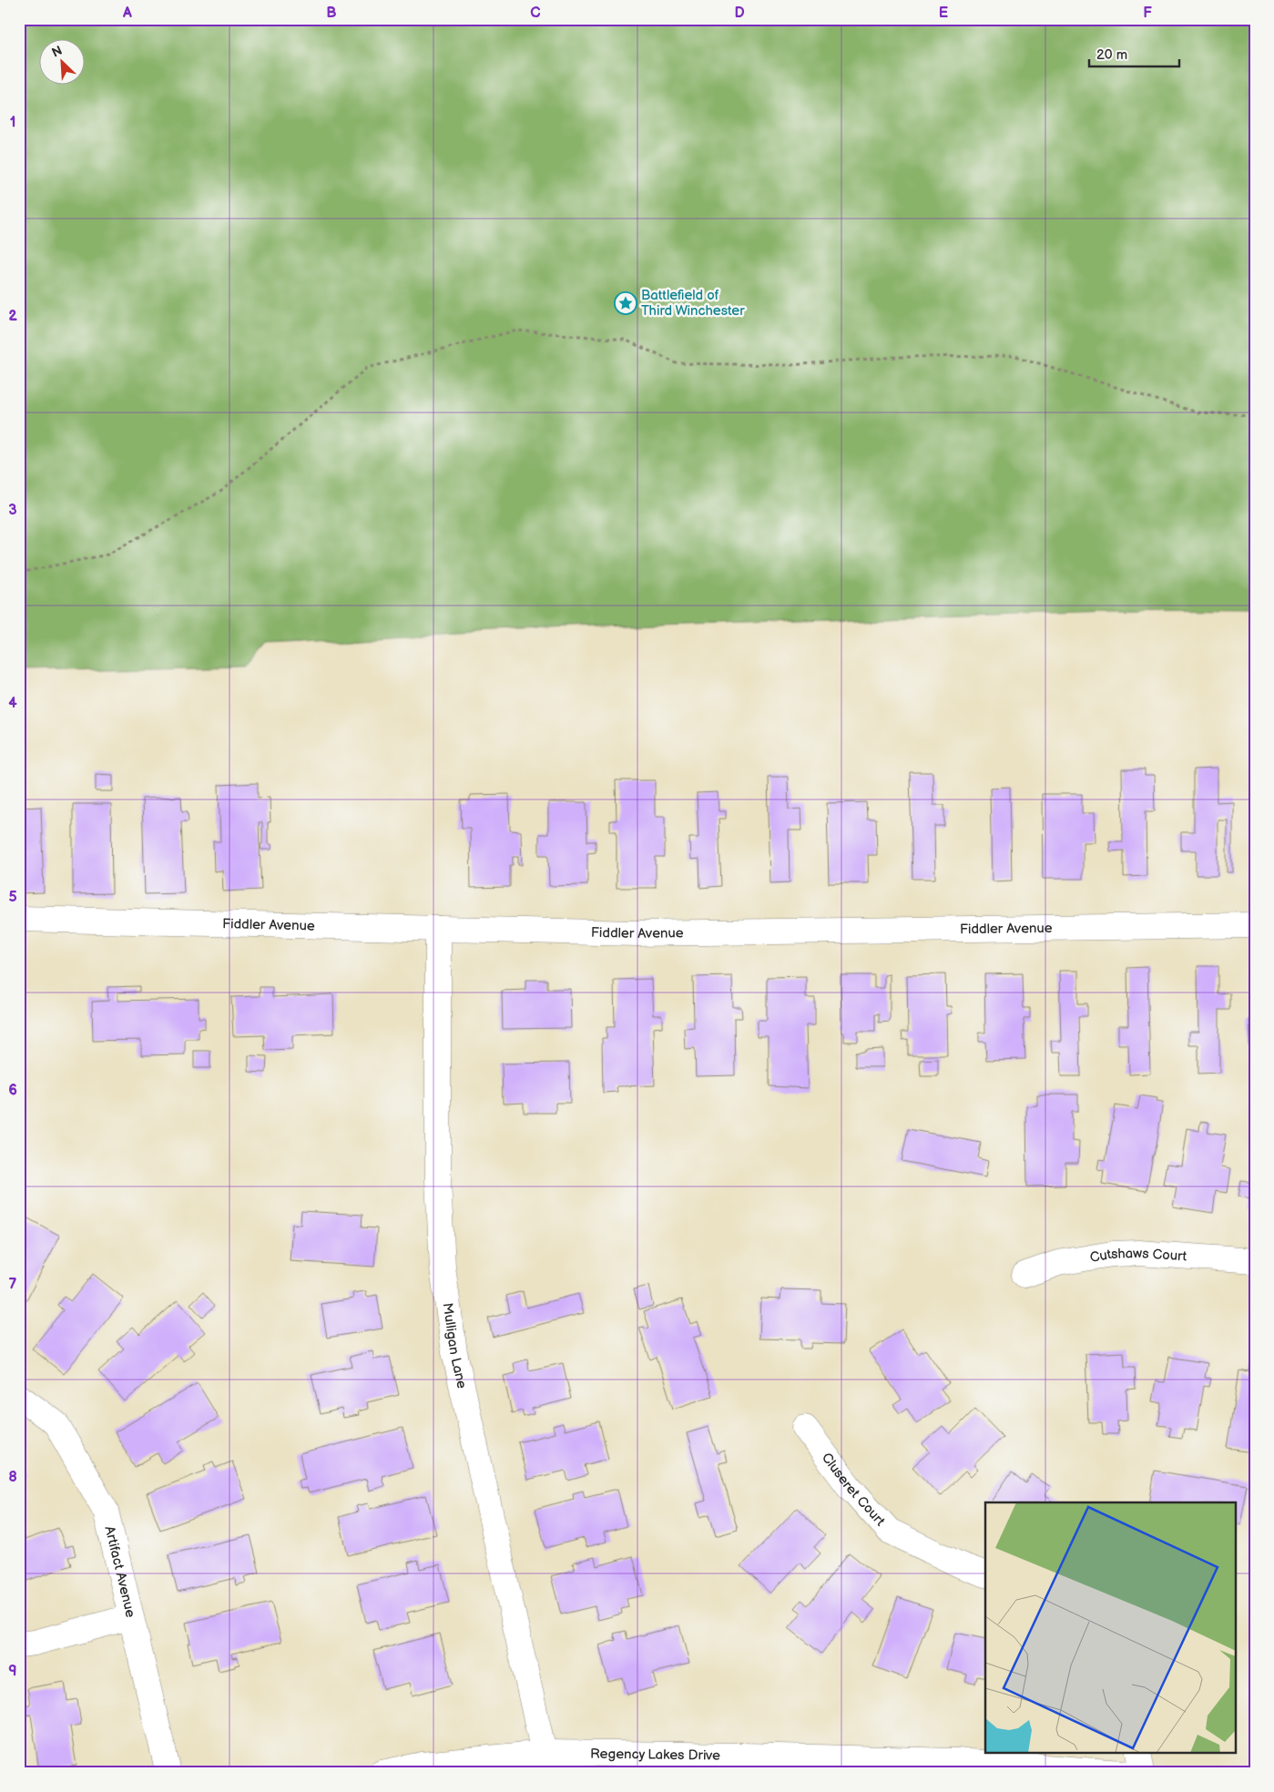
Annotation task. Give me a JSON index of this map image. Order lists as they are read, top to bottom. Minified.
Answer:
{"streets":{"street":["Fiddler Avenue","Cutshaws Court","Mulligan Lane","Cluseret Court","Artifact Avenue","Regency Lakes Drive"]},"crossings":[["Fiddler Avenue","Mulligan Lane"],["Mulligan Lane","Regency Lakes Drive"]],"places":{"place":["Battlefield of Third Winchester"]},"scale_bar":"20 m","north":"top left","grid":{"columns":["A","B","C","D","E","F"],"rows":["1","2","3","4","5","6","7","8","9"]}}
